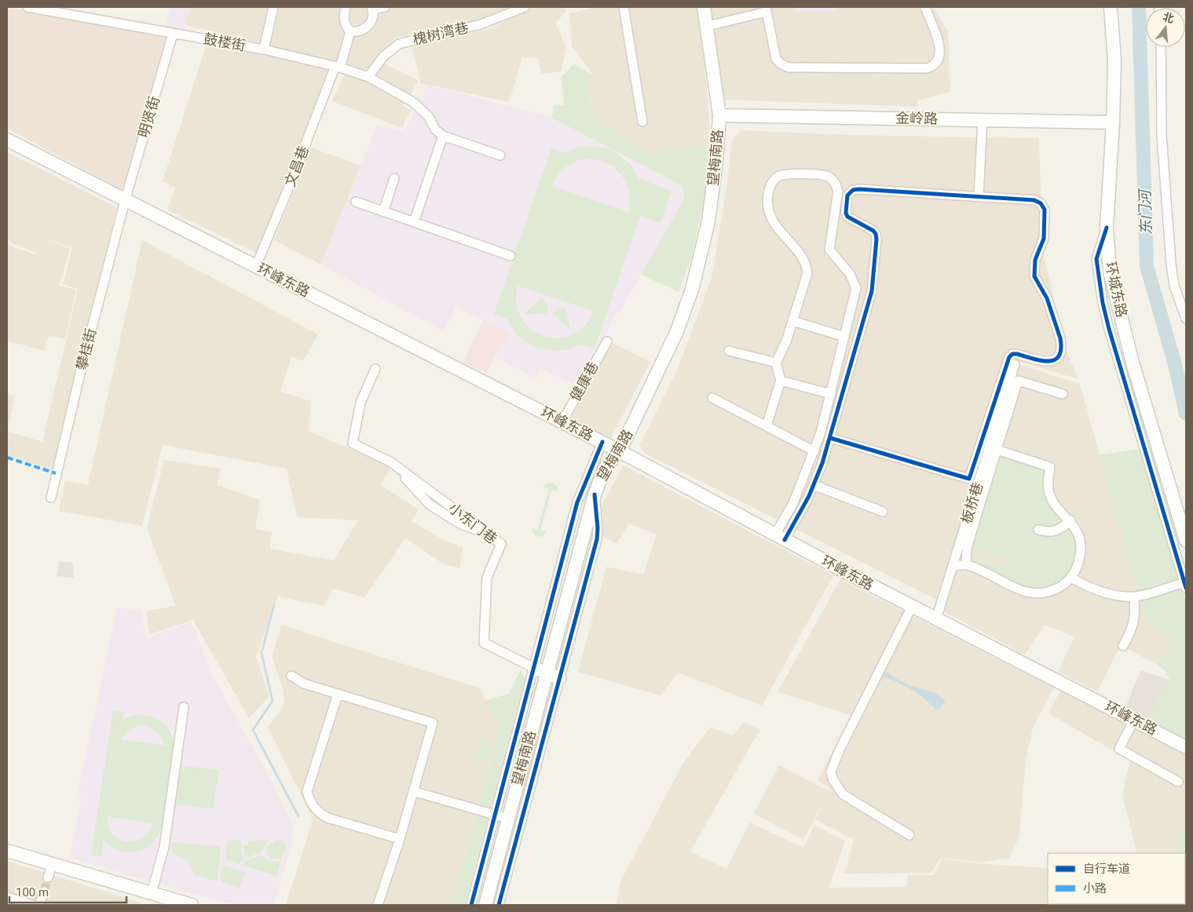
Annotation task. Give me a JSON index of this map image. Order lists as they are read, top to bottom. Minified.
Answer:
{"streets":{"main road":["金岭路","望梅南路","环峰东路","环城东路"],"street":["槐树湾巷","鼓楼街","明贤街","文昌巷","攀桂街","健康巷","板桥巷","小东门巷"]},"crossings":[["槐树湾巷","鼓楼街"],["鼓楼街","明贤街"],["鼓楼街","文昌巷"],["明贤街","环峰东路"],["明贤街","攀桂街"],["金岭路","望梅南路"],["金岭路","环城东路"],["望梅南路","环峰东路"],["文昌巷","环峰东路"],["环峰东路","攀桂街"],["环峰东路","健康巷"],["环峰东路","板桥巷"]],"water":["东门河"],"legend":["自行车道","小路"],"scale_bar":"100 m","north":"top"}
